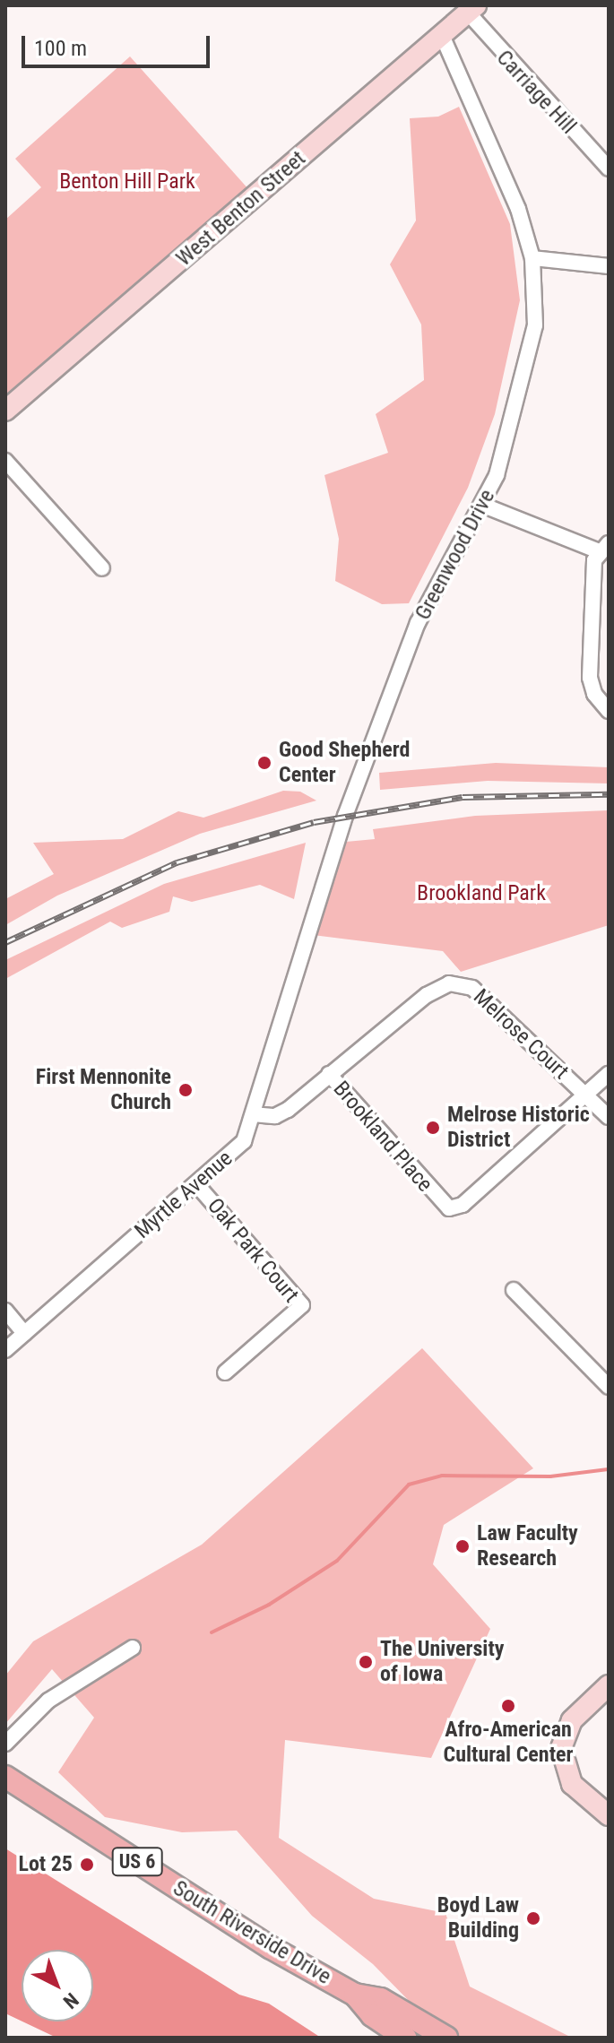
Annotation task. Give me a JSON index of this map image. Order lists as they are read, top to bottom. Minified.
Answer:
{"streets":{"main road":["US 6","South Riverside Drive"],"street":["Carriage Hill","West Benton Street","Greenwood Drive","Melrose Court","Brookland Place","Myrtle Avenue","Oak Park Court"]},"crossings":[["Carriage Hill","West Benton Street"],["West Benton Street","Greenwood Drive"],["Greenwood Drive","Myrtle Avenue"],["Melrose Court","Brookland Place"],["Myrtle Avenue","Oak Park Court"]],"parks":["Benton Hill Park","Brookland Park"],"places":["Good Shepherd Center","First Mennonite Church","Melrose Historic District","Law Faculty Research","The University of Iowa","Afro-American Cultural Center","Lot 25","Boyd Law Building"],"scale_bar":"100 m","north":"bottom right"}
